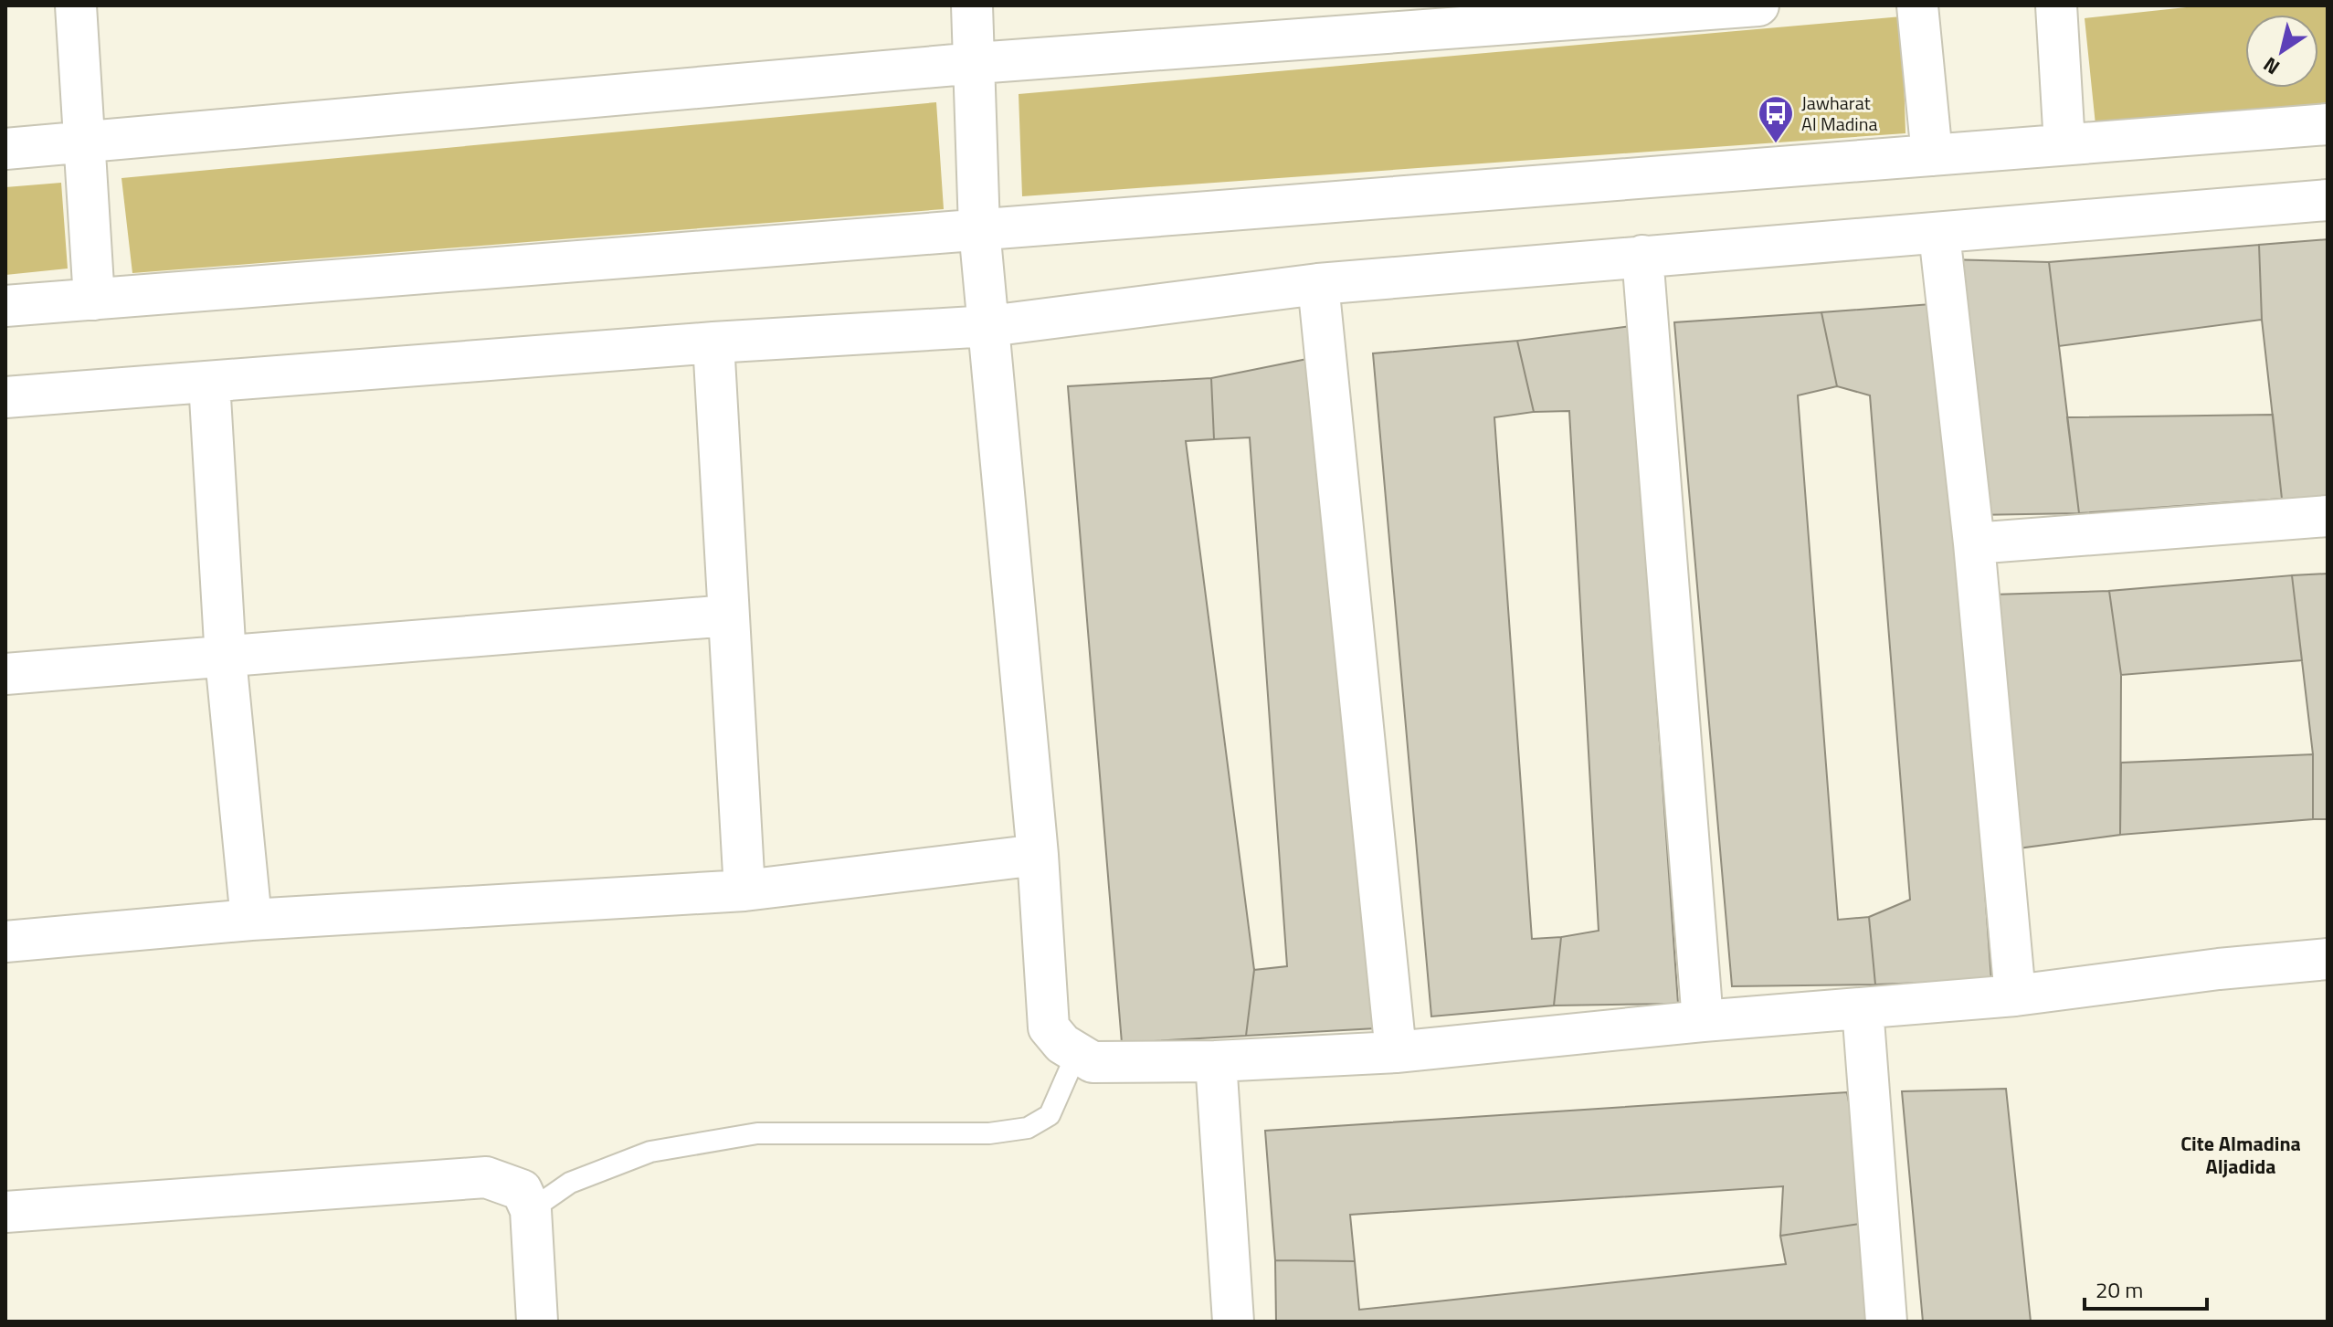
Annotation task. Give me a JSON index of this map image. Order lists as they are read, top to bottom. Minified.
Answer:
{"districts":["Cite Almadina Aljadida"],"places":{"bus stop":["Jawharat Al Madina"]},"scale_bar":"20 m","north":"bottom left"}
